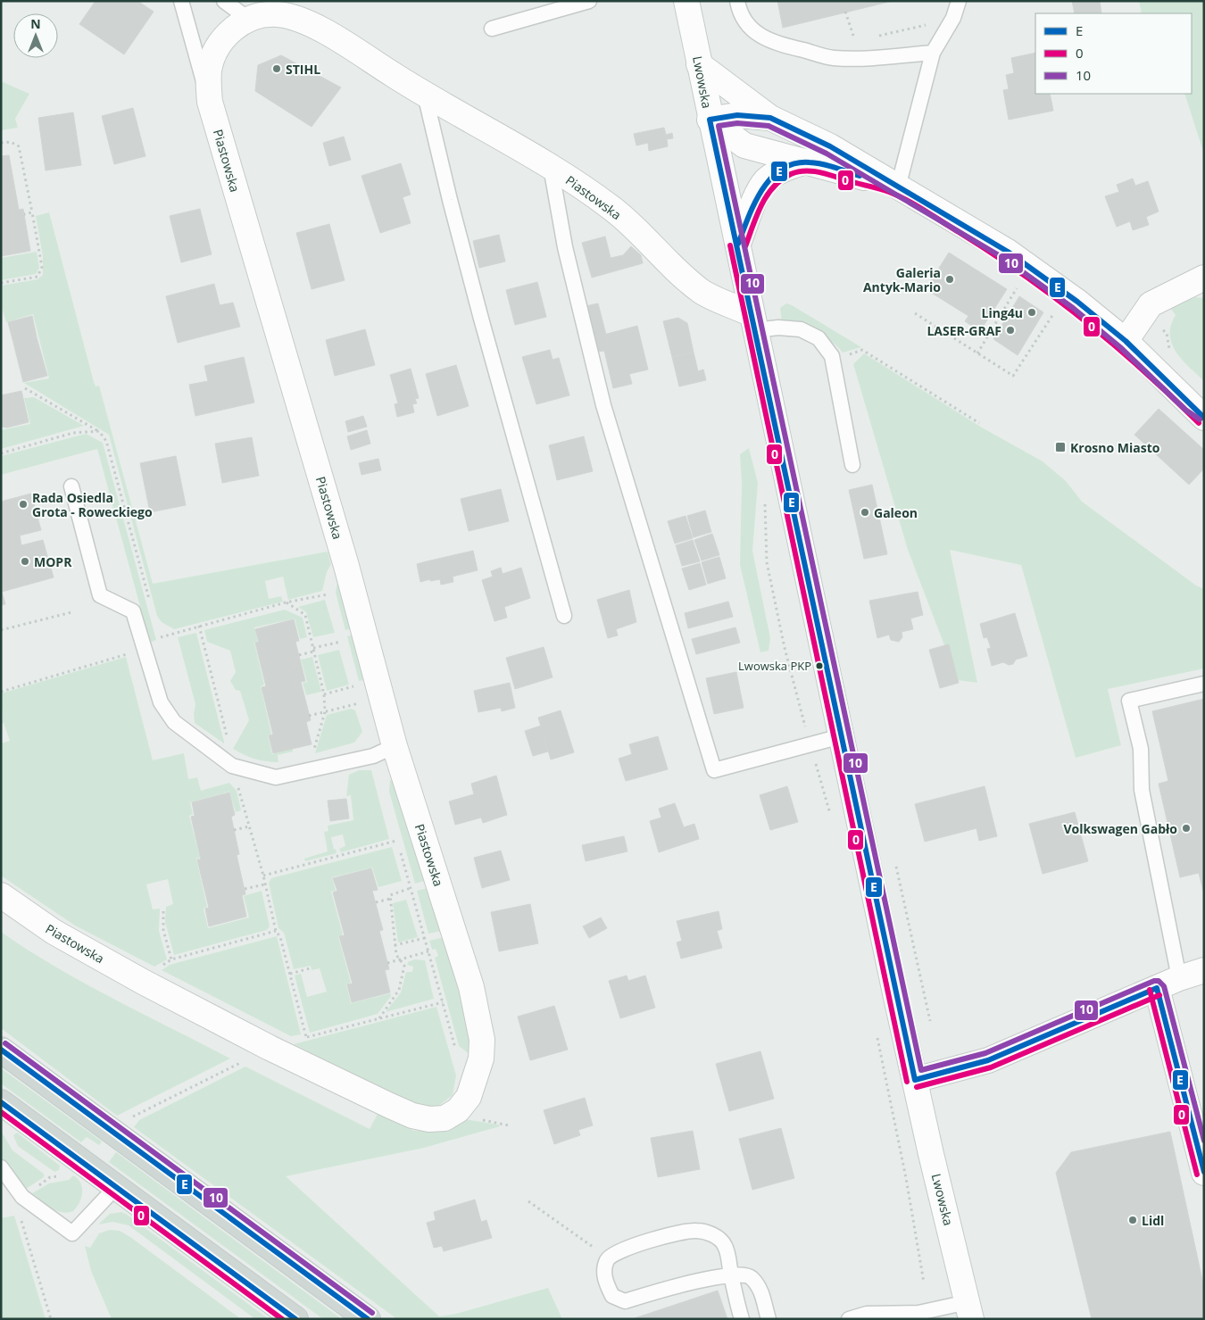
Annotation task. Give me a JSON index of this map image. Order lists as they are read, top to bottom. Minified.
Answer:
{"streets":{"street":["Lwowska","Piastowska"]},"crossings":[["Lwowska","Piastowska"]],"places":{"other":["STIHL","Galeria Antyk-Mario","Ling4u","LASER-GRAF","Rada Osiedla Grota - Roweckiego","Galeon","MOPR","Lwowska PKP","Volkswagen Gabło","Lidl"],"transit":["Krosno Miasto"]},"lines":["transit line E","transit line 10","transit line 0"],"legend":["E","0","10"],"north":"top"}
